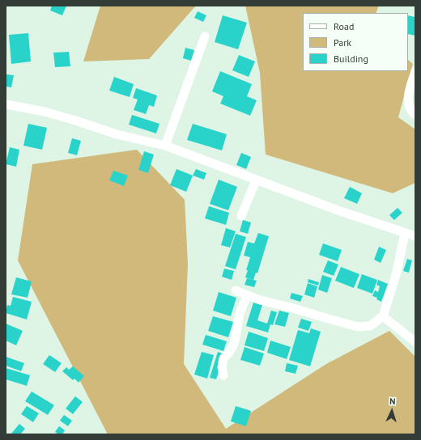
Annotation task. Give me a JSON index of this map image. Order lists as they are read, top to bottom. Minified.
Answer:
{"legend":["Road","Park","Building"],"north":"top"}
